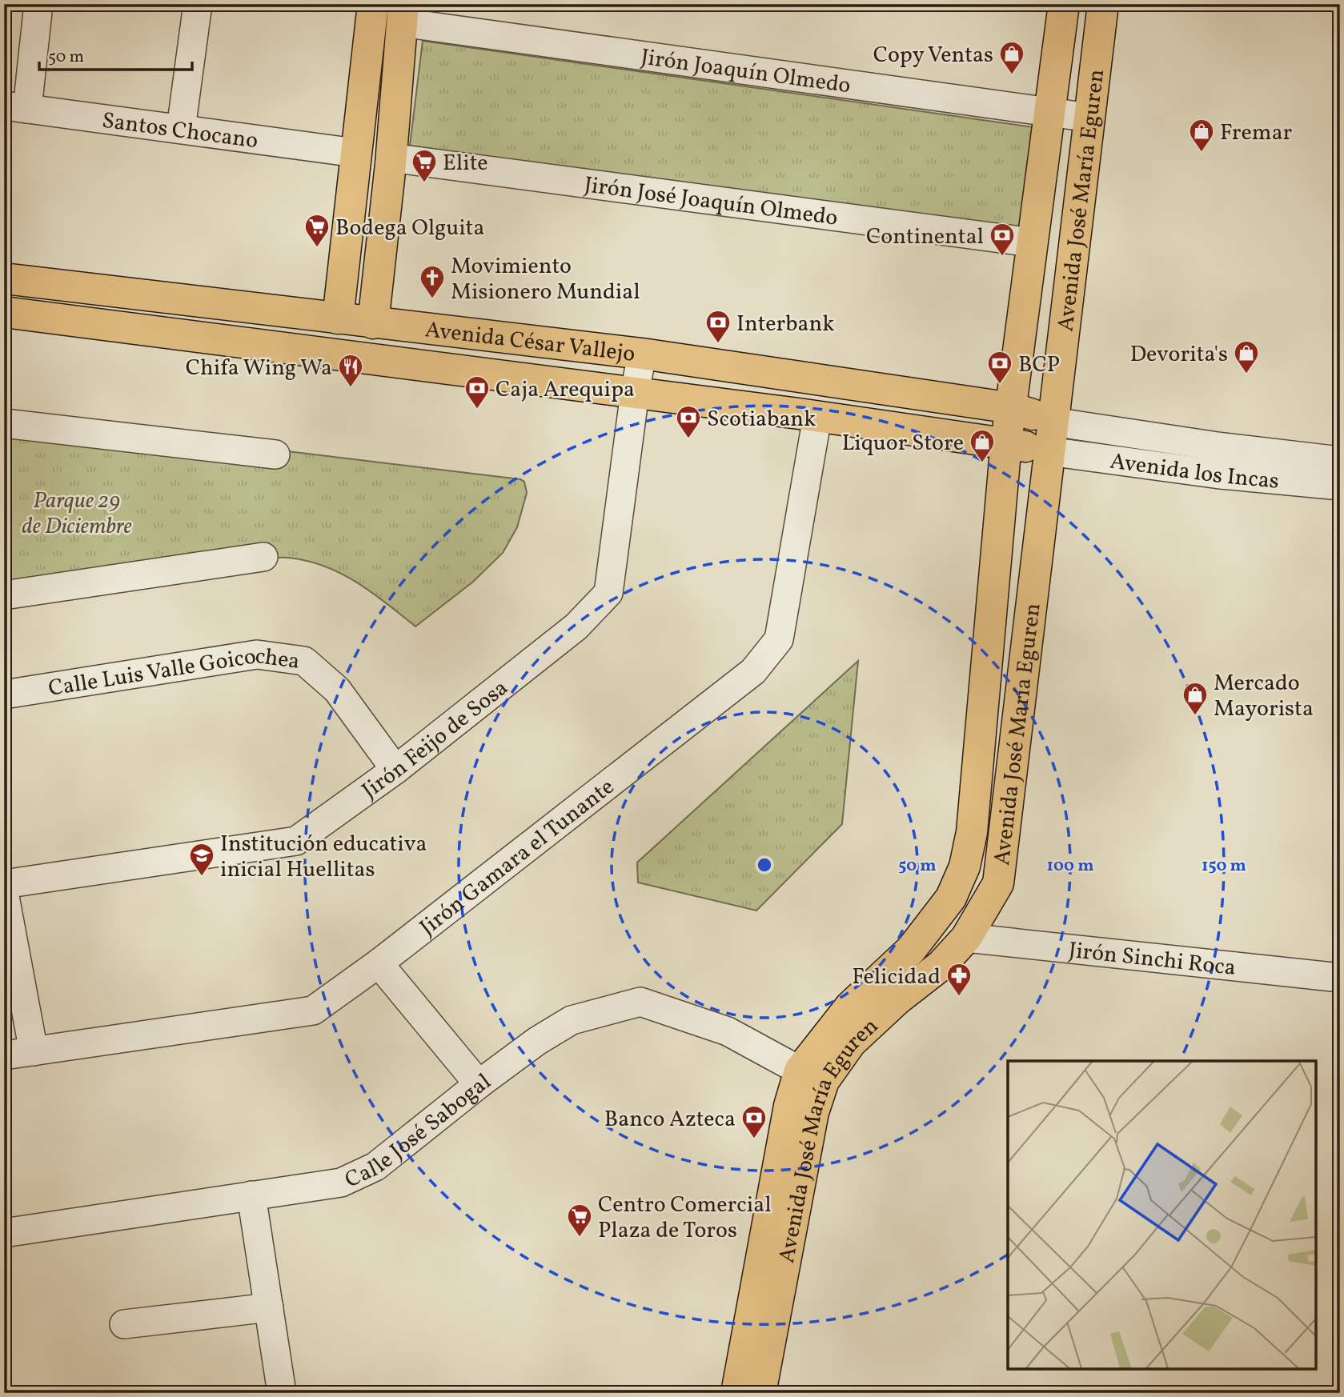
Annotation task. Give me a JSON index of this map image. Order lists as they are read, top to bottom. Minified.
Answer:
{"streets":{"main road":["Avenida José María Eguren","Avenida César Vallejo"],"street":["Jirón Joaquín Olmedo","Santos Chocano","Jirón José Joaquín Olmedo","Avenida los Incas","Calle Luis Valle Goicochea","Jirón Feijo de Sosa","Jirón Gamara el Tunante","Jirón Sinchi Roca","Calle José Sabogal"]},"crossings":[["Jirón Joaquín Olmedo","Avenida José María Eguren"],["Jirón José Joaquín Olmedo","Avenida José María Eguren"],["Avenida José María Eguren","Avenida César Vallejo"],["Avenida José María Eguren","Avenida los Incas"],["Avenida José María Eguren","Jirón Sinchi Roca"],["Avenida José María Eguren","Calle José Sabogal"],["Avenida César Vallejo","Avenida los Incas"],["Avenida César Vallejo","Jirón Feijo de Sosa"],["Avenida César Vallejo","Jirón Gamara el Tunante"],["Calle Luis Valle Goicochea","Jirón Feijo de Sosa"]],"parks":["Parque 29 de Diciembre"],"places":{"shop":["Copy Ventas","Fremar","Devorita's","Liquor Store","Mercado Mayorista"],"supermarket":["Elite","Bodega Olguita","Centro Comercial Plaza de Toros"],"bank":["Continental","Interbank","BCP","Caja Arequipa","Scotiabank","Banco Azteca"],"church":["Movimiento Misionero Mundial"],"restaurant":["Chifa Wing Wa"],"school or university":["Institución educativa inicial Huellitas"],"pharmacy":["Felicidad"]},"scale_bar":"50 m","rings":["50 m","100 m","150 m"]}
